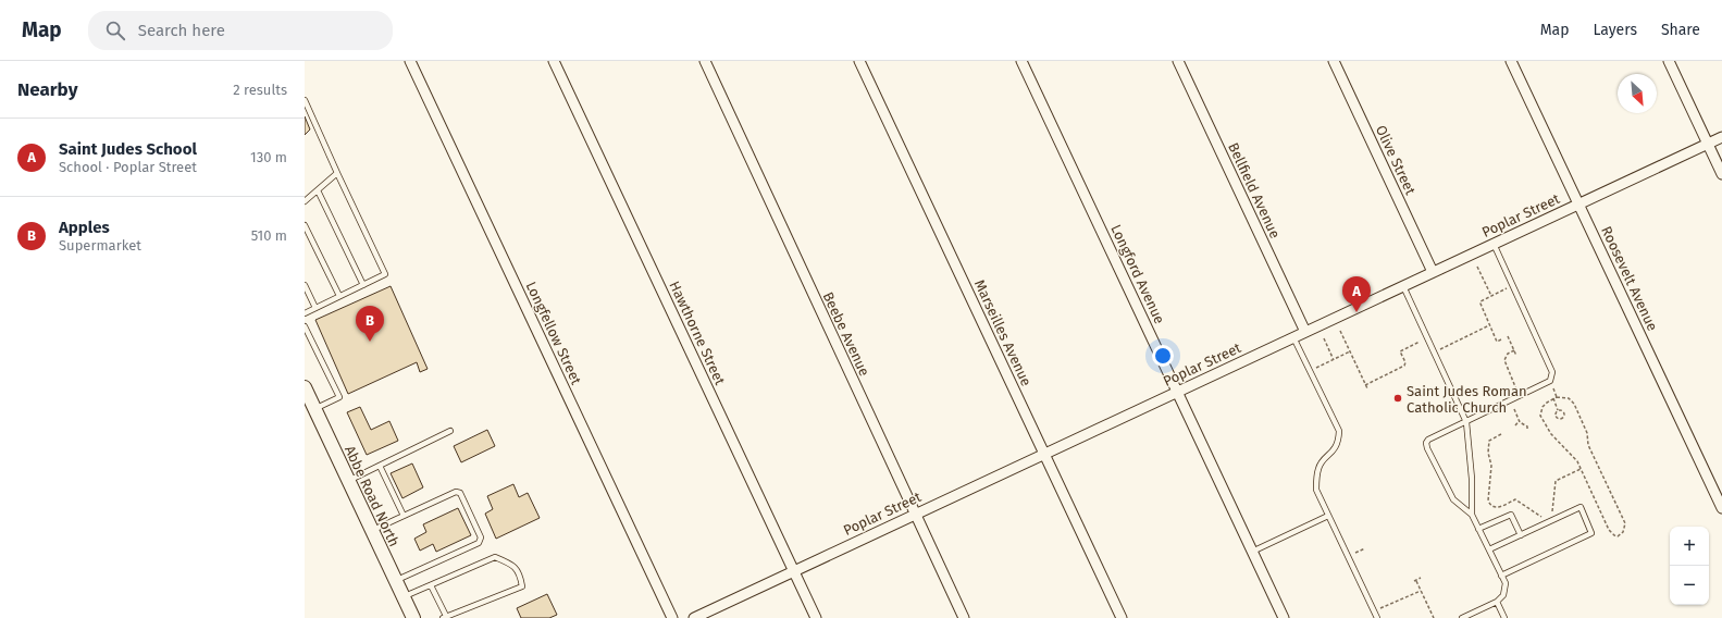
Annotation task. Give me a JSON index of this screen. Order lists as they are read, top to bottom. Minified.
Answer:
{"streets":{"main road":["Abbe Road North"],"street":["Olive Street","Bellfield Avenue","Poplar Street","Longford Avenue","Roosevelt Avenue","Longfellow Street","Hawthorne Street","Marseilles Avenue","Beebe Avenue"]},"crossings":[["Olive Street","Poplar Street"],["Bellfield Avenue","Poplar Street"],["Poplar Street","Longford Avenue"],["Poplar Street","Roosevelt Avenue"],["Poplar Street","Hawthorne Street"],["Poplar Street","Marseilles Avenue"],["Poplar Street","Beebe Avenue"]],"places":["Saint Judes Roman Catholic Church"],"north":"bottom right","page":{"header":"Map","search":"Search here","nav":["Map","Layers","Share"],"heading":["Nearby","2 results"],"list":[{"mark":"A","name":"Saint Judes School","note":"School · Poplar Street","value":"130 m"},{"mark":"B","name":"Apples","note":"Supermarket","value":"510 m"}],"pins":["A","B"],"map_buttons":["+","−"]}}
